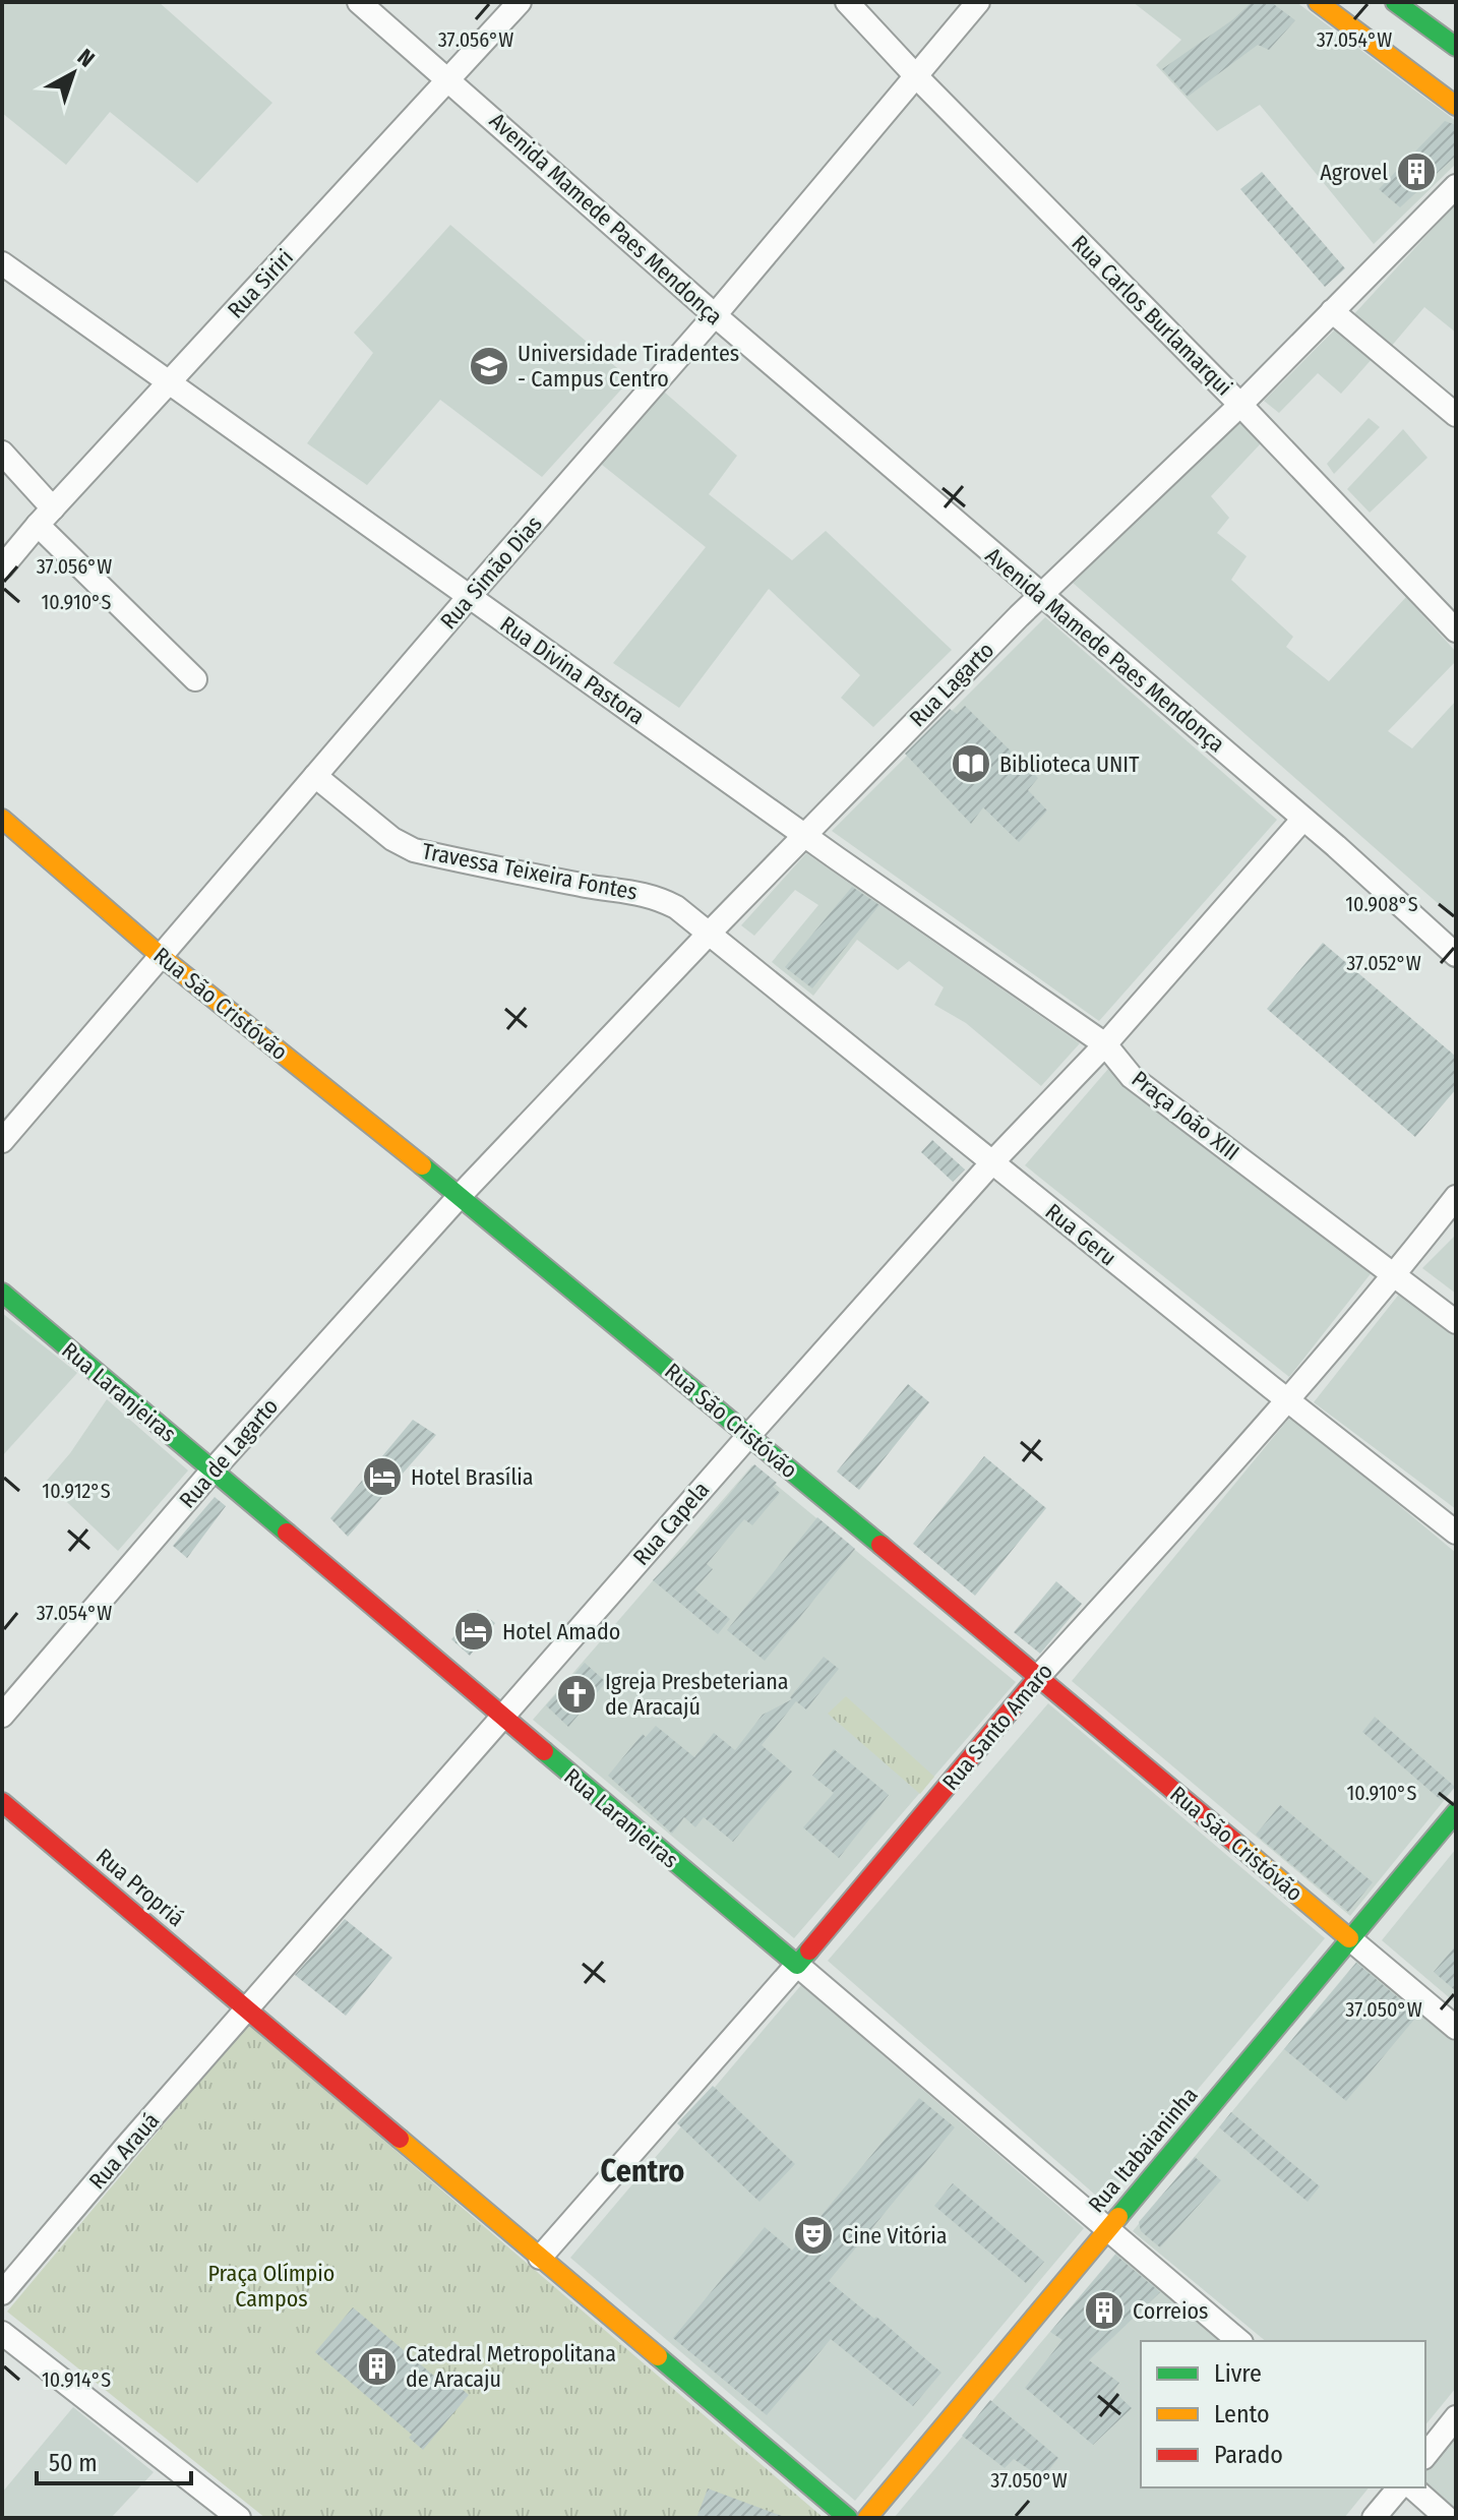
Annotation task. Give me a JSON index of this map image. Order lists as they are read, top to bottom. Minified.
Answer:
{"streets":{"street":["Avenida Mamede Paes Mendonça","Rua Siriri","Rua Carlos Burlamarqui","Rua Simão Dias","Rua Divina Pastora","Rua Lagarto","Travessa Teixeira Fontes","Rua São Cristóvão","Praça João XIII","Rua Geru","Rua Laranjeiras","Rua de Lagarto","Rua Capela","Rua Santo Amaro","Rua Propriá","Rua Itabaianinha","Rua Arauá"]},"crossings":[["Avenida Mamede Paes Mendonça","Rua Siriri"],["Avenida Mamede Paes Mendonça","Rua Simão Dias"],["Avenida Mamede Paes Mendonça","Rua Lagarto"],["Rua Siriri","Rua Divina Pastora"],["Rua Carlos Burlamarqui","Rua Simão Dias"],["Rua Carlos Burlamarqui","Rua Lagarto"],["Rua Simão Dias","Rua Divina Pastora"],["Rua Simão Dias","Travessa Teixeira Fontes"],["Rua Simão Dias","Rua São Cristóvão"],["Rua Divina Pastora","Rua Lagarto"],["Rua Divina Pastora","Praça João XIII"],["Rua Divina Pastora","Rua Capela"],["Rua Lagarto","Travessa Teixeira Fontes"],["Rua Lagarto","Rua São Cristóvão"],["Rua Lagarto","Rua Geru"],["Rua Lagarto","Rua de Lagarto"],["Travessa Teixeira Fontes","Rua Geru"],["Rua São Cristóvão","Rua de Lagarto"],["Rua São Cristóvão","Rua Capela"],["Rua São Cristóvão","Rua Santo Amaro"],["Rua São Cristóvão","Rua Itabaianinha"],["Praça João XIII","Rua Capela"],["Praça João XIII","Rua Santo Amaro"],["Rua Geru","Rua Capela"],["Rua Geru","Rua Santo Amaro"],["Rua Laranjeiras","Rua de Lagarto"],["Rua Laranjeiras","Rua Capela"],["Rua Laranjeiras","Rua Santo Amaro"],["Rua Laranjeiras","Rua Itabaianinha"],["Rua Capela","Rua Propriá"],["Rua Capela","Rua Arauá"],["Rua Propriá","Rua Arauá"]],"districts":["Centro"],"parks":["Praça Olímpio Campos"],"places":{"building":["Agrovel","Correios","Catedral Metropolitana de Aracaju"],"school or university":["Universidade Tiradentes - Campus Centro"],"library":["Biblioteca UNIT"],"hotel":["Hotel Brasília","Hotel Amado"],"church":["Igreja Presbeteriana de Aracajú"],"theatre":["Cine Vitória"]},"legend":["Livre","Lento","Parado"],"scale_bar":"50 m","north":"top right","coordinates":["37.056°W","37.054°W","10.910°S","10.908°S","37.052°W","10.912°S","37.050°W","10.914°S"]}
